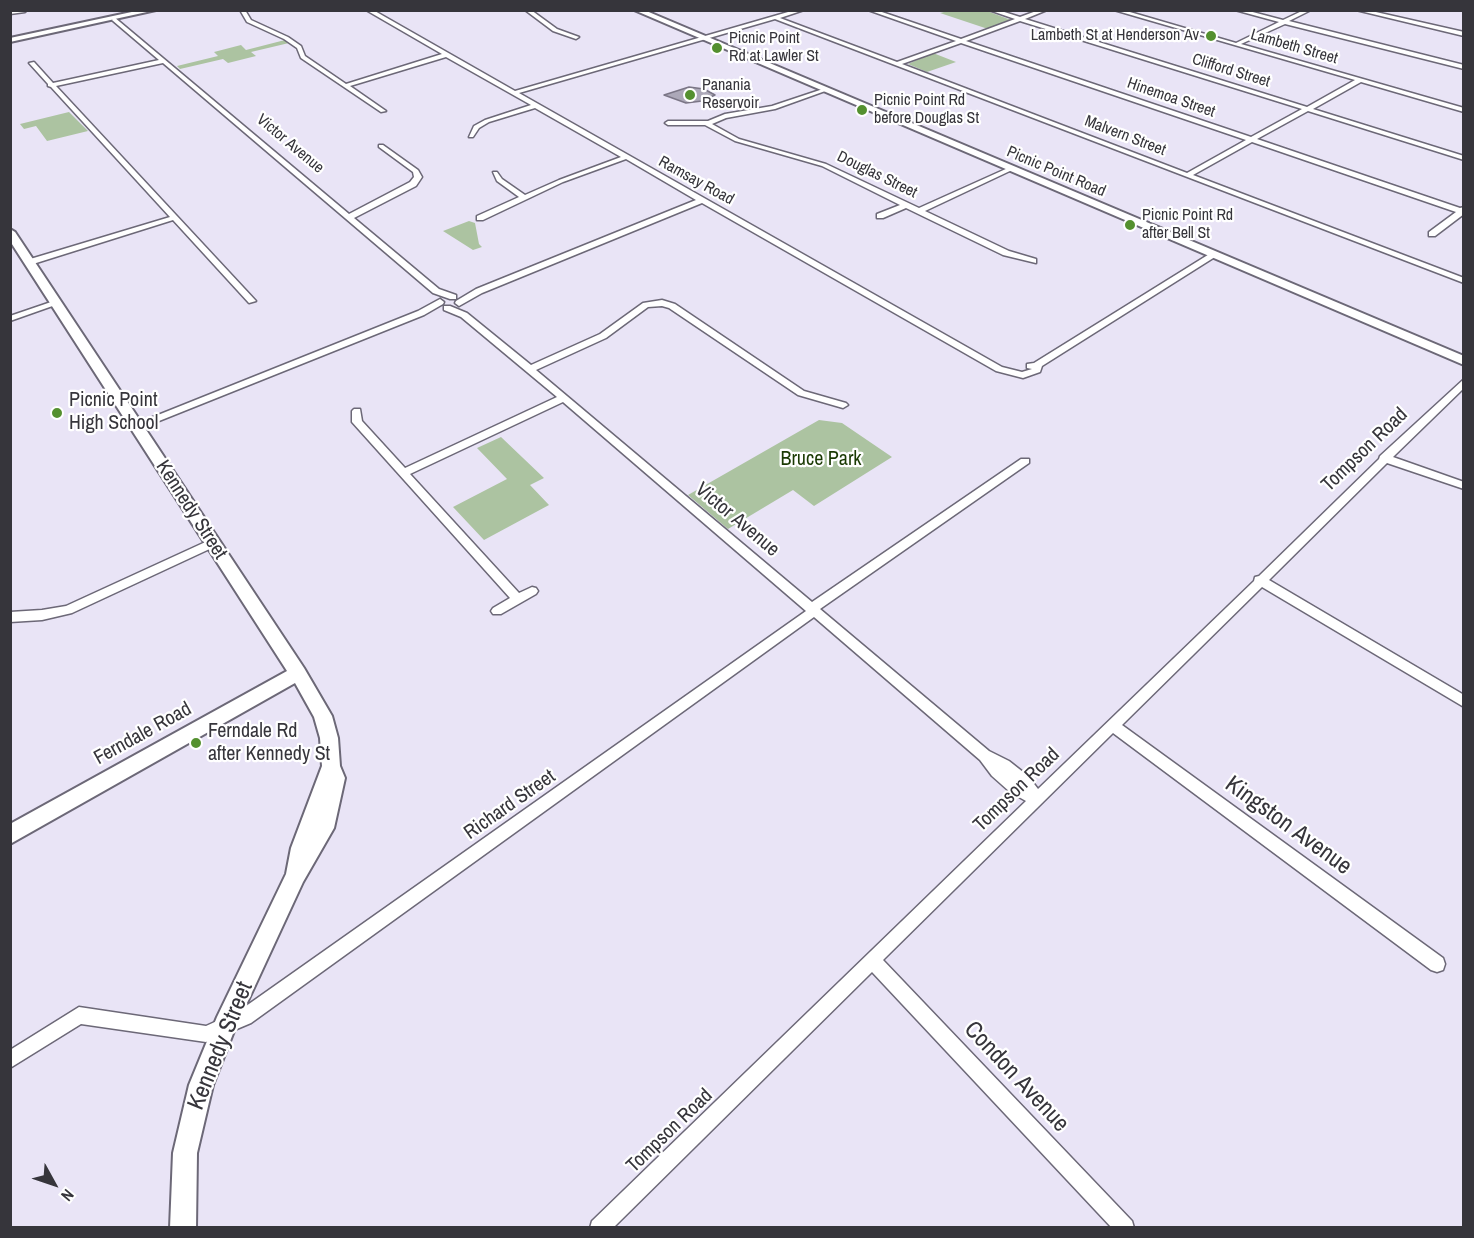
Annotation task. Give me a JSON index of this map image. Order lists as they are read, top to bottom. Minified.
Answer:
{"streets":{"street":["Lambeth Street","Clifford Street","Hinemoa Street","Malvern Street","Victor Avenue","Picnic Point Road","Douglas Street","Ramsay Road","Tompson Road","Kennedy Street","Ferndale Road","Richard Street","Kingston Avenue","Condon Avenue"]},"crossings":[["Victor Avenue","Tompson Road"],["Victor Avenue","Richard Street"],["Picnic Point Road","Ramsay Road"],["Tompson Road","Kingston Avenue"],["Tompson Road","Condon Avenue"],["Kennedy Street","Ferndale Road"],["Kennedy Street","Richard Street"]],"parks":["Bruce Park"],"places":["Lambeth St at Henderson Av","Picnic Point Rd at Lawler St","Panania Reservoir","Picnic Point Rd before Douglas St","Picnic Point Rd after Bell St","Picnic Point High School","Ferndale Rd after Kennedy St"],"north":"bottom right"}
